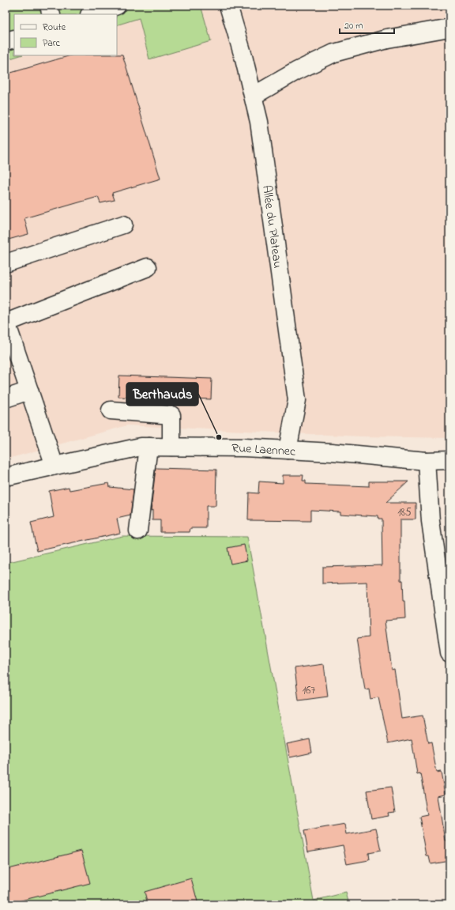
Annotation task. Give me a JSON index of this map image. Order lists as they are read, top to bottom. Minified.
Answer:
{"streets":{"street":["Allée du Plateau","Rue Laennec"]},"crossings":[["Allée du Plateau","Rue Laennec"]],"places":["Berthauds"],"house_numbers":["185","167"],"legend":["Route","Parc"],"scale_bar":"20 m"}
